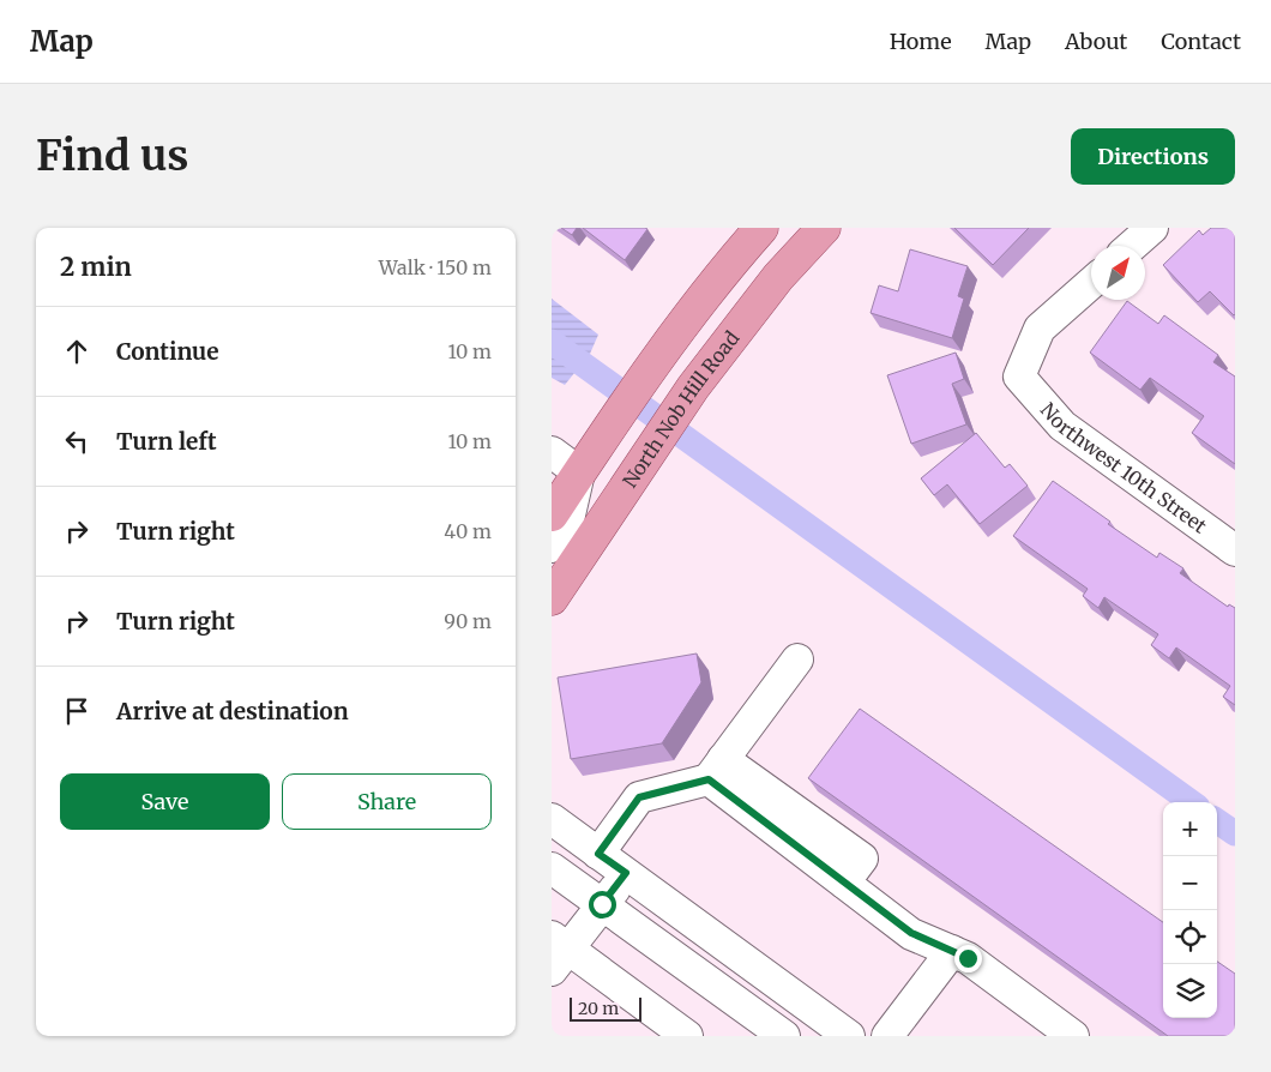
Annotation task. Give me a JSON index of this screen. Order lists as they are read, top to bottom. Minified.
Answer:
{"streets":{"main road":["North Nob Hill Road"],"street":["Northwest 10th Street"]},"scale_bar":"20 m","north":"top right","page":{"header":"Map","nav":["Home","Map","About","Contact"],"buttons":["Directions",["Save","Share"]],"title":"Find us","heading":["2 min","Walk · 150 m"],"list":[["Continue","10 m"],["Turn left","10 m"],["Turn right","40 m"],["Turn right","90 m"],"Arrive at destination"],"map_buttons":["+","−"],"scale":"20 m"}}
